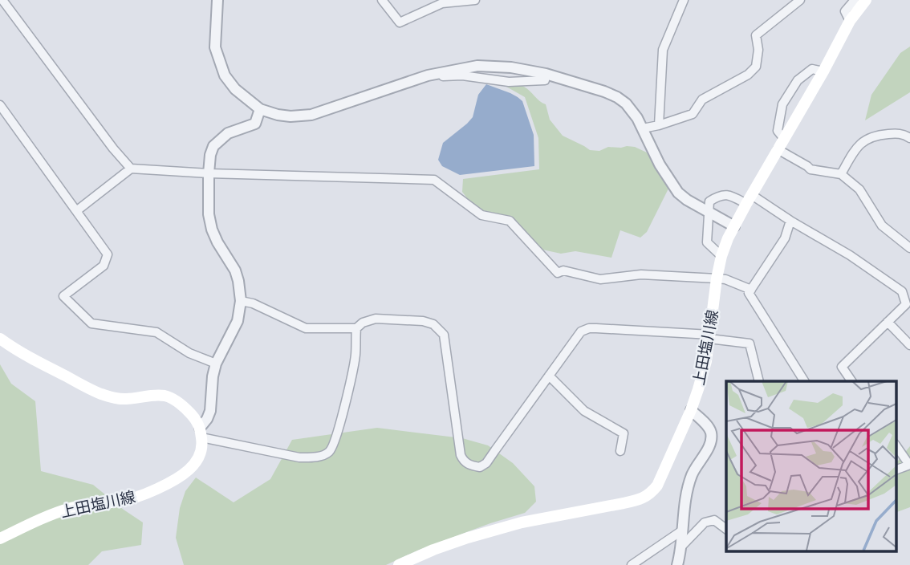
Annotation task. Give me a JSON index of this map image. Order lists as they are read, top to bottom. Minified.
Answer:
{"streets":{"main road":["上田塩川線"]}}
